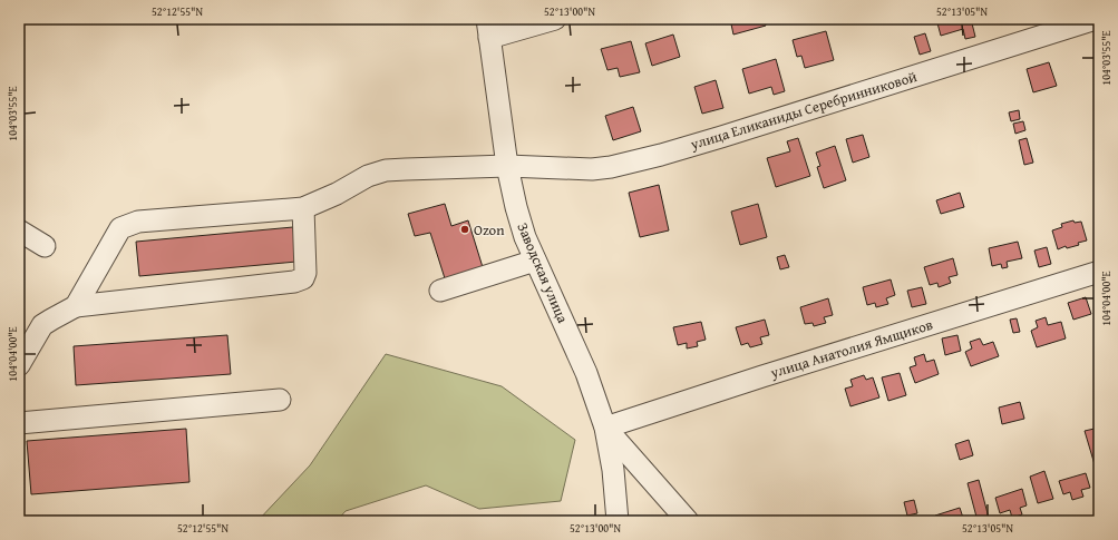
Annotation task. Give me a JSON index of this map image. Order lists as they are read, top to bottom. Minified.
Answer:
{"streets":{"street":["улица Еликаниды Серебринниковой","Заводская улица","улица Анатолия Ямщиков"]},"crossings":[["улица Еликаниды Серебринниковой","Заводская улица"],["Заводская улица","улица Анатолия Ямщиков"]],"places":["Ozon"],"coordinates":["52°12'55\"N","52°13'00\"N","52°13'05\"N","104°03'55\"E","104°04'00\"E"]}
